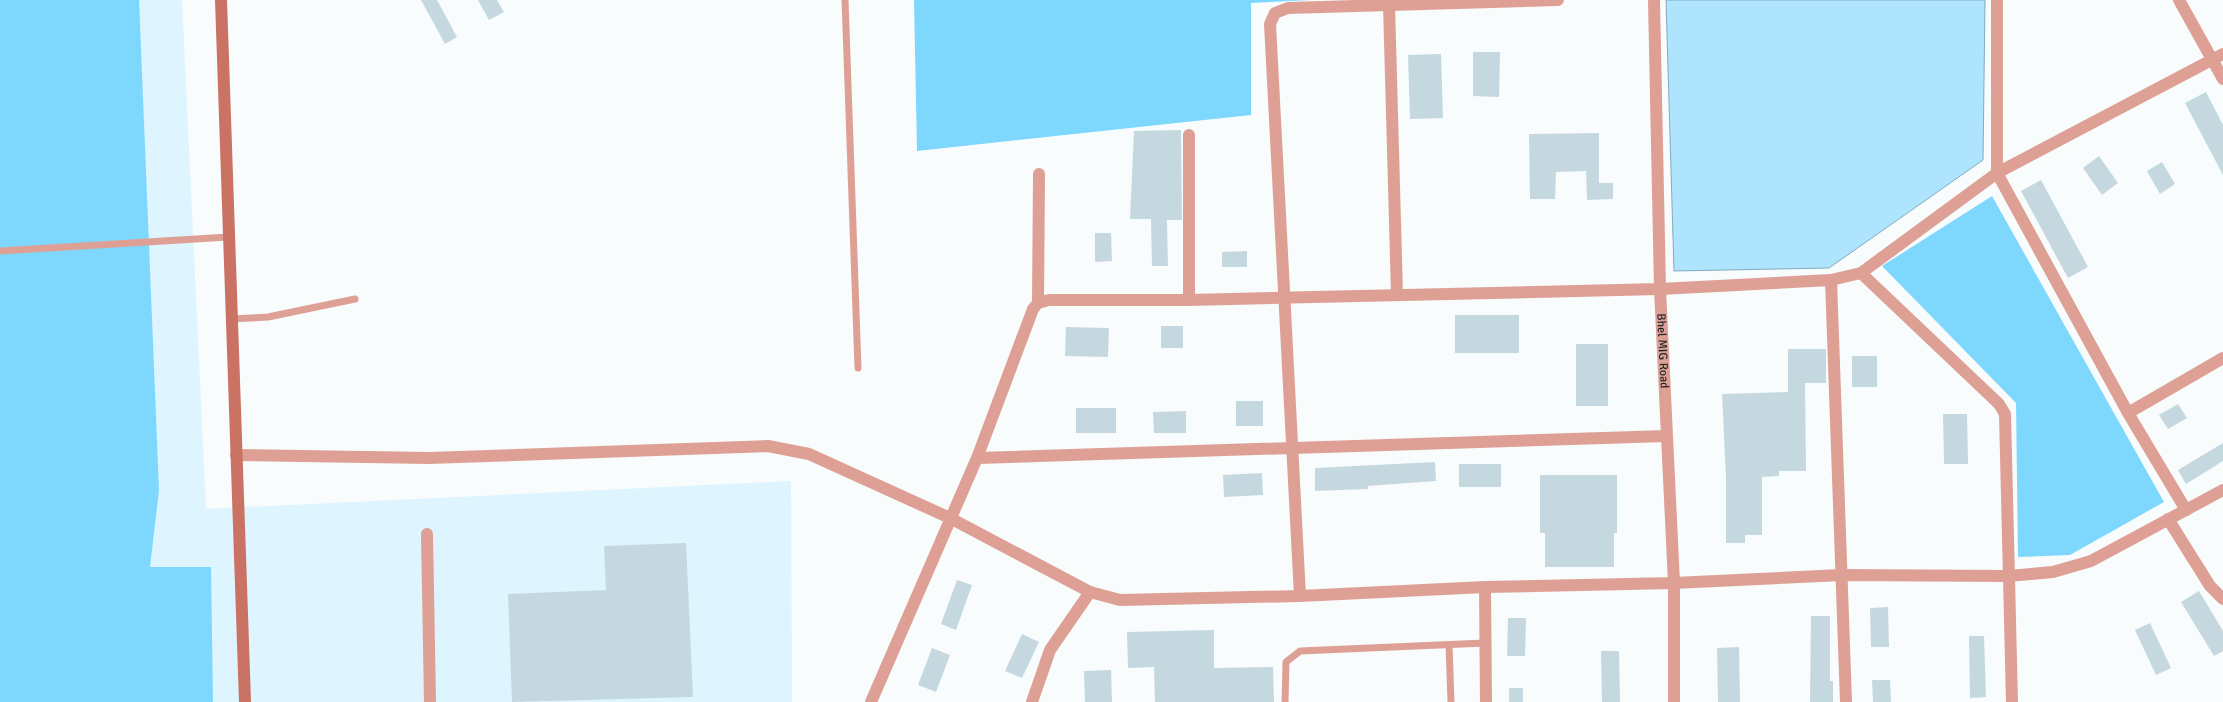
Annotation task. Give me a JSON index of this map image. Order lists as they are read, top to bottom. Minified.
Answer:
{"streets":{"street":["Bhel MIG Road"]}}
